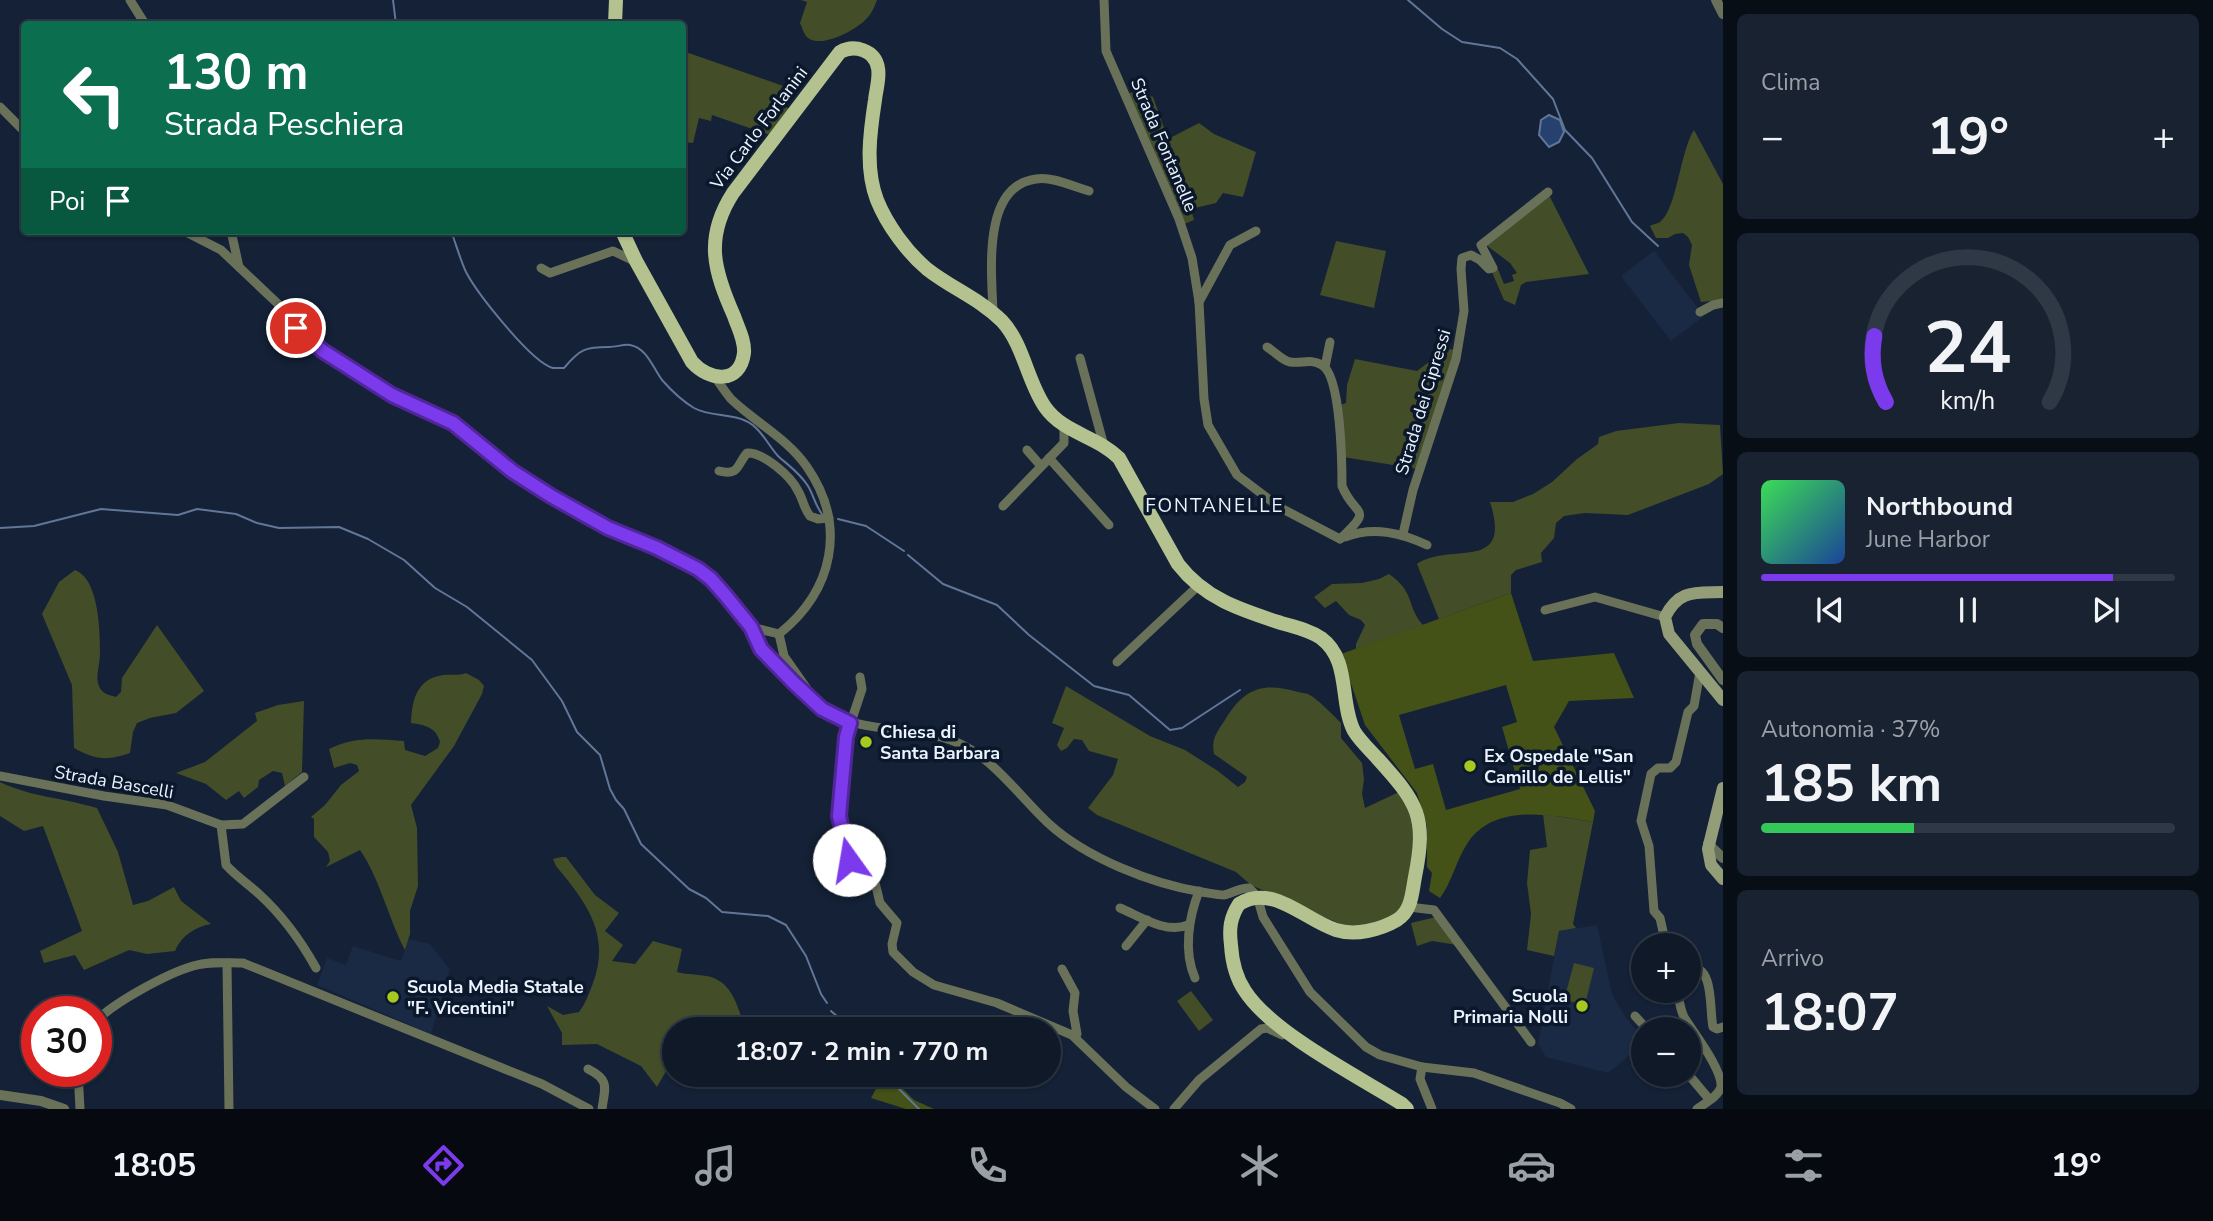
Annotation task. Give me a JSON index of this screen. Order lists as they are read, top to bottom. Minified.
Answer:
{"streets":{"main road":["Via Carlo Forlanini"],"street":["Strada Fontanelle","Strada dei Cipressi","Strada Bascelli"]},"districts":["FONTANELLE"],"places":["Chiesa di Santa Barbara","Ex Ospedale \"San Camillo de Lellis\"","Scuola Media Statale \"F. Vicentini\"","Scuola Primaria Nolli"],"page":{"tile":["Clima",["Autonomia · 37%","185 km"],["Arrivo","18:07"]],"turn":["130 m","Strada Peschiera"],"heat":["−","19°","+"],"then":"Poi","song":["Northbound","June Harbor"],"map_buttons":["+","−"],"limit":"30","trip":"18:07 · 2 min · 770 m","tabs":["18:05","19°"],"gauge":["24","km/h"]}}
